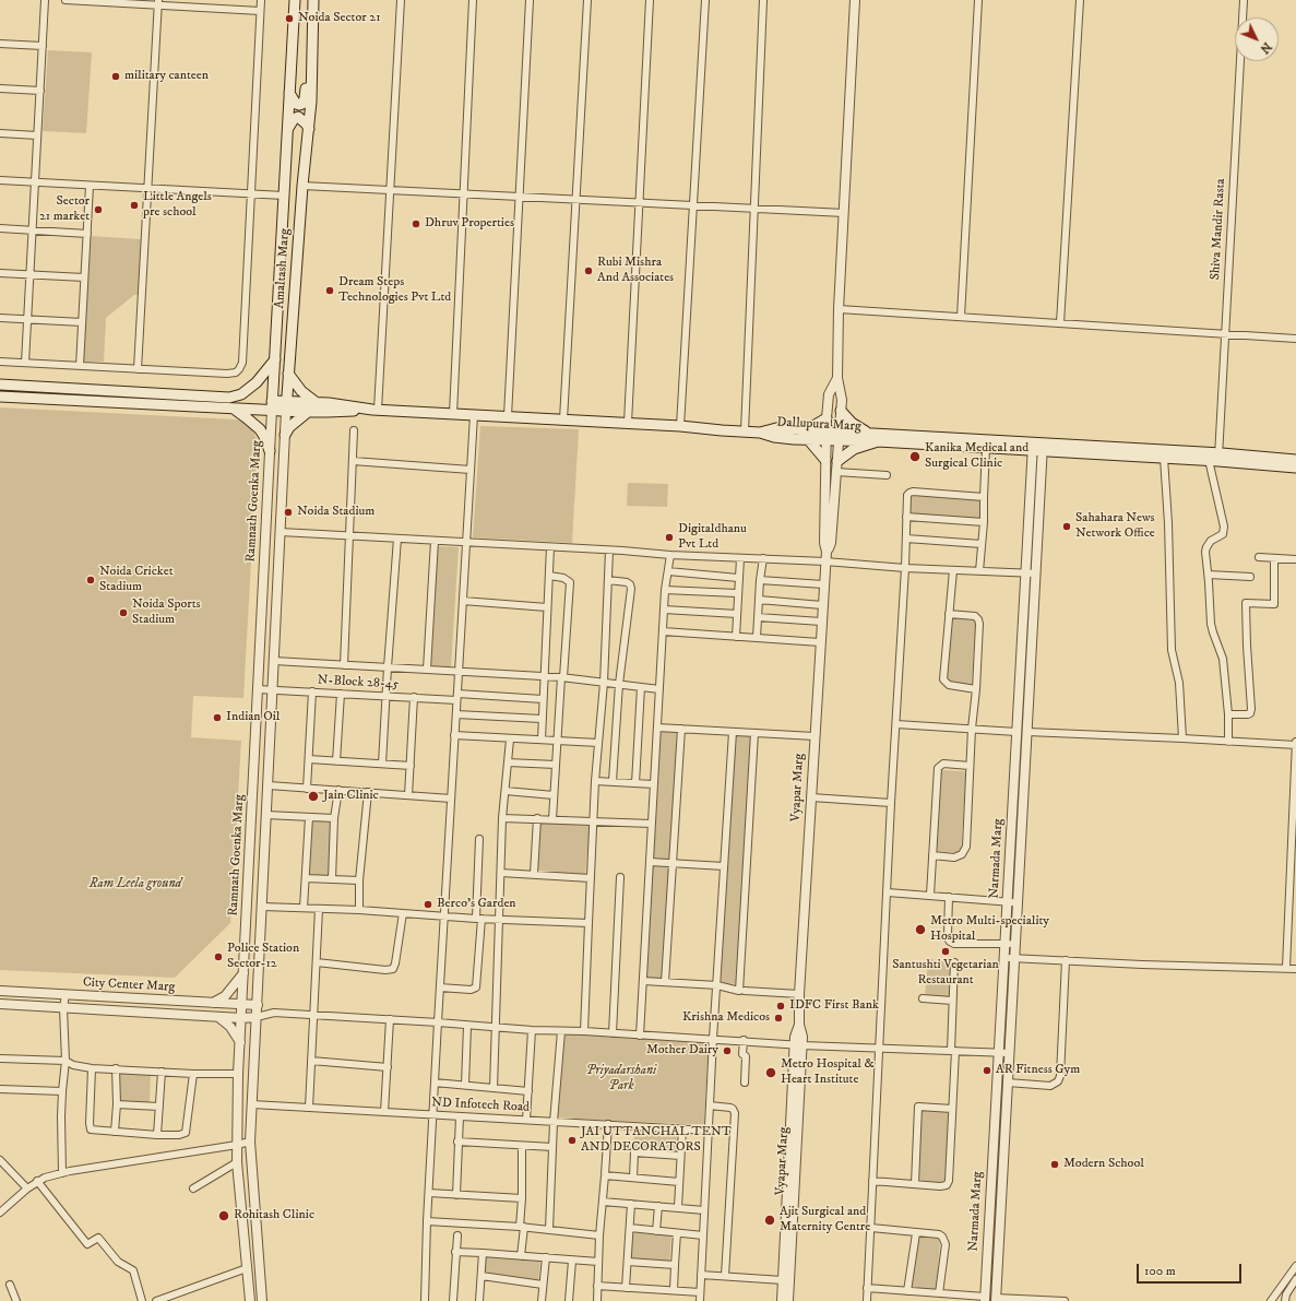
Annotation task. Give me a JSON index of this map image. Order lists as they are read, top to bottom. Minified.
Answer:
{"streets":{"main road":["Amaltash Marg","Dallupura Marg"],"street":["Shiva Mandir Rasta","Ramnath Goenka Marg","N-Block 28-45","Vyapar Marg","Narmada Marg","City Center Marg","ND Infotech Road"]},"crossings":[["Amaltash Marg","Ramnath Goenka Marg"],["Dallupura Marg","Vyapar Marg"],["Dallupura Marg","Narmada Marg"],["Ramnath Goenka Marg","N-Block 28-45"],["Ramnath Goenka Marg","City Center Marg"],["Ramnath Goenka Marg","ND Infotech Road"]],"parks":["Ram Leela ground","Priyadarshani Park"],"places":["Noida Sector 21","military canteen","Little Angels pre school","Sector 21 market","Dhruv Properties","Rubi Mishra And Associates","Dream Steps Technologies Pvt Ltd","Kanika Medical and Surgical Clinic","Noida Stadium","Sahahara News Network Office","Digitaldhanu Pvt Ltd","Noida Cricket Stadium","Noida Sports Stadium","Indian Oil","Jain Clinic","Berco's Garden","Metro Multi-speciality Hospital","Santushti Vegetarian Restaurant","Police Station Sector-12","IDFC First Bank","Krishna Medicos","Mother Dairy","AR Fitness Gym","Metro Hospital & Heart Institute","JAI UTTANCHAL TENT AND DECORATORS","Modern School","Rohitash Clinic","Ajit Surgical and Maternity Centre"],"scale_bar":"100 m","north":"bottom right"}
